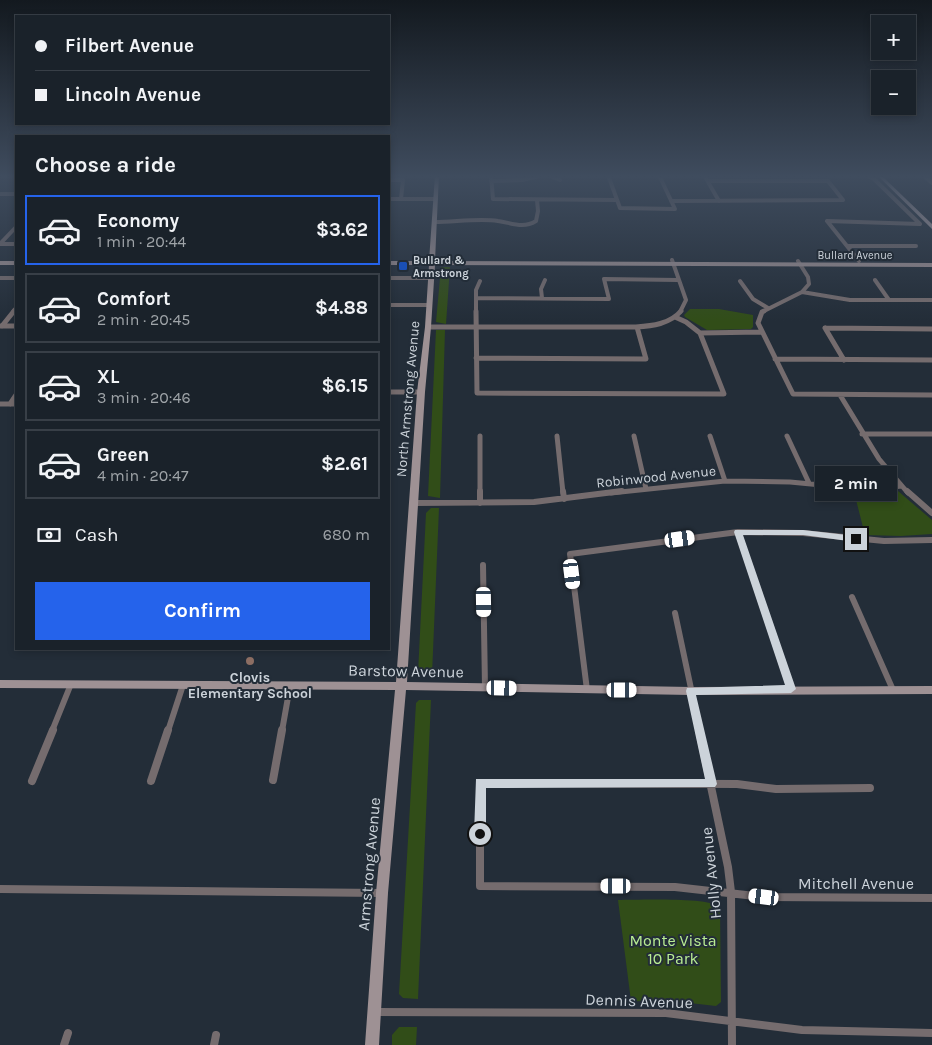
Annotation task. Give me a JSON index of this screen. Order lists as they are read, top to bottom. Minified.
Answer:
{"streets":{"main road":["Bullard Avenue"],"street":["North Armstrong Avenue","Robinwood Avenue","Barstow Avenue","Armstrong Avenue","Holly Avenue","Mitchell Avenue","Dennis Avenue"]},"crossings":[["Bullard Avenue","North Armstrong Avenue"],["North Armstrong Avenue","Robinwood Avenue"],["North Armstrong Avenue","Barstow Avenue"],["North Armstrong Avenue","Armstrong Avenue"],["Barstow Avenue","Armstrong Avenue"],["Barstow Avenue","Holly Avenue"],["Armstrong Avenue","Dennis Avenue"],["Holly Avenue","Mitchell Avenue"],["Holly Avenue","Dennis Avenue"]],"parks":["Monte Vista 10 Park"],"places":{"transit":["Bullard & Armstrong"],"other":["Clovis Elementary School"]},"page":{"map_buttons":["+","−"],"banner":["Filbert Avenue","Lincoln Avenue"],"heading":"Choose a ride","list":[{"name":"Economy","note":"1 min · 20:44","value":"$3.62"},{"name":"Comfort","note":"2 min · 20:45","value":"$4.88"},{"name":"XL","note":"3 min · 20:46","value":"$6.15"},{"name":"Green","note":"4 min · 20:47","value":"$2.61"}],"bubble":"2 min","pay":["Cash","680 m"],"buttons":"Confirm"}}
